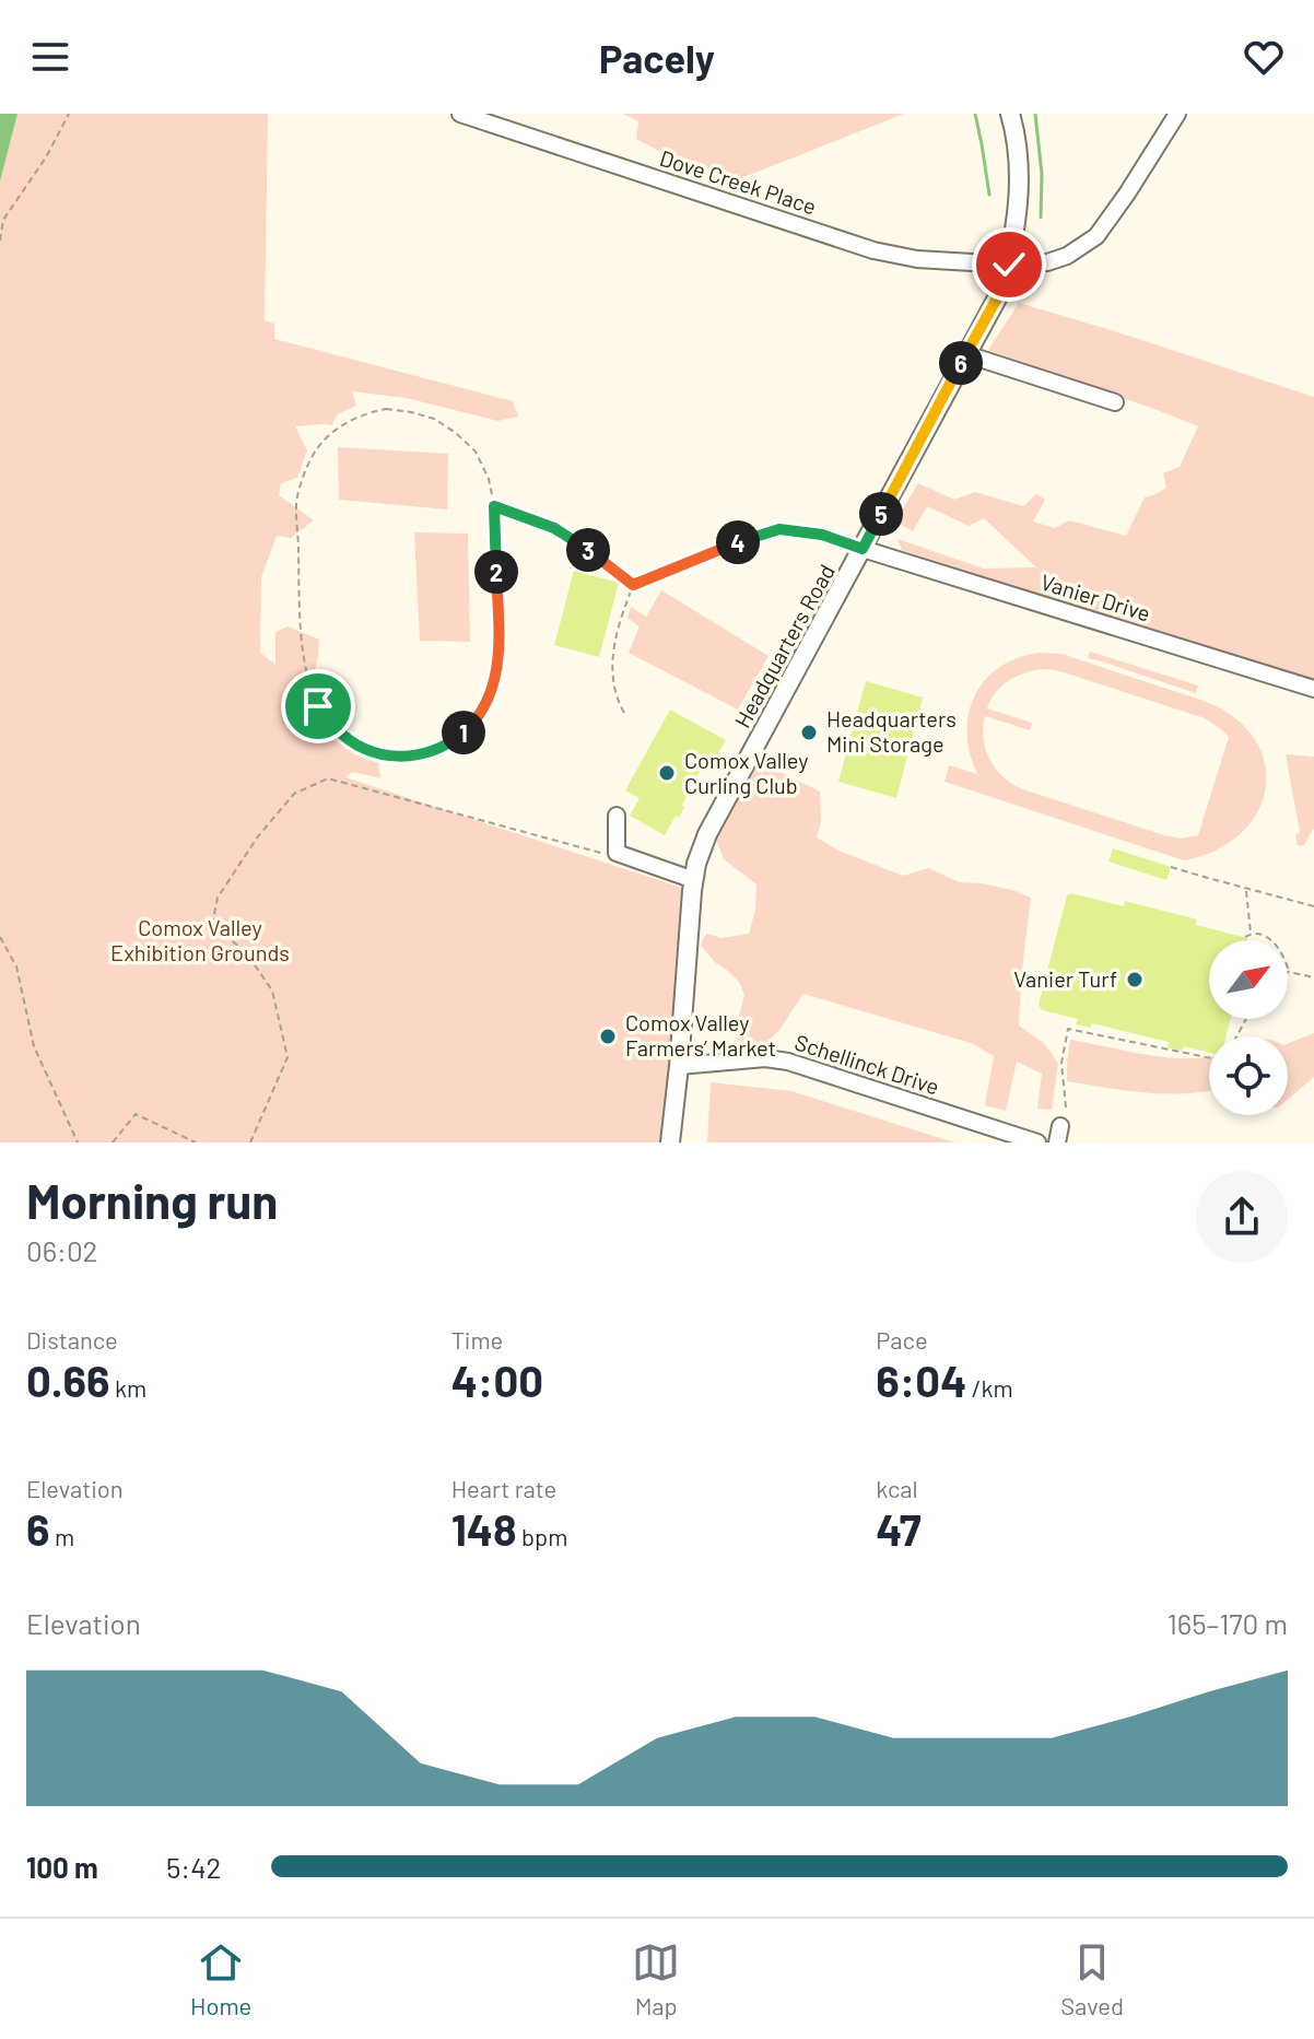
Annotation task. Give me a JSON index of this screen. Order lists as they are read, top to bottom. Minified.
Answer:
{"streets":{"main road":["Headquarters Road"],"street":["Dove Creek Place","Vanier Drive","Schellinck Drive"]},"crossings":[["Dove Creek Place","Headquarters Road"],["Vanier Drive","Headquarters Road"],["Headquarters Road","Schellinck Drive"]],"parks":["Comox Valley Exhibition Grounds"],"places":["Headquarters Mini Storage","Comox Valley Curling Club","Vanier Turf","Comox Valley Farmers’ Market"],"north":"top right","page":{"header":"Pacely","pins":["6","5","4","3","2","1"],"heading":["Morning run","06:02"],"stats":[["Distance","0.66 km"],["Time","4:00"],["Pace","6:04 /km"],["Elevation","6 m"],["Heart rate","148 bpm"],["kcal","47"]],"chart":["Elevation","165–170 m"],"list":[{"name":"100 m","note":"5:42"}],"tabs":["Home","Map","Saved"]}}
